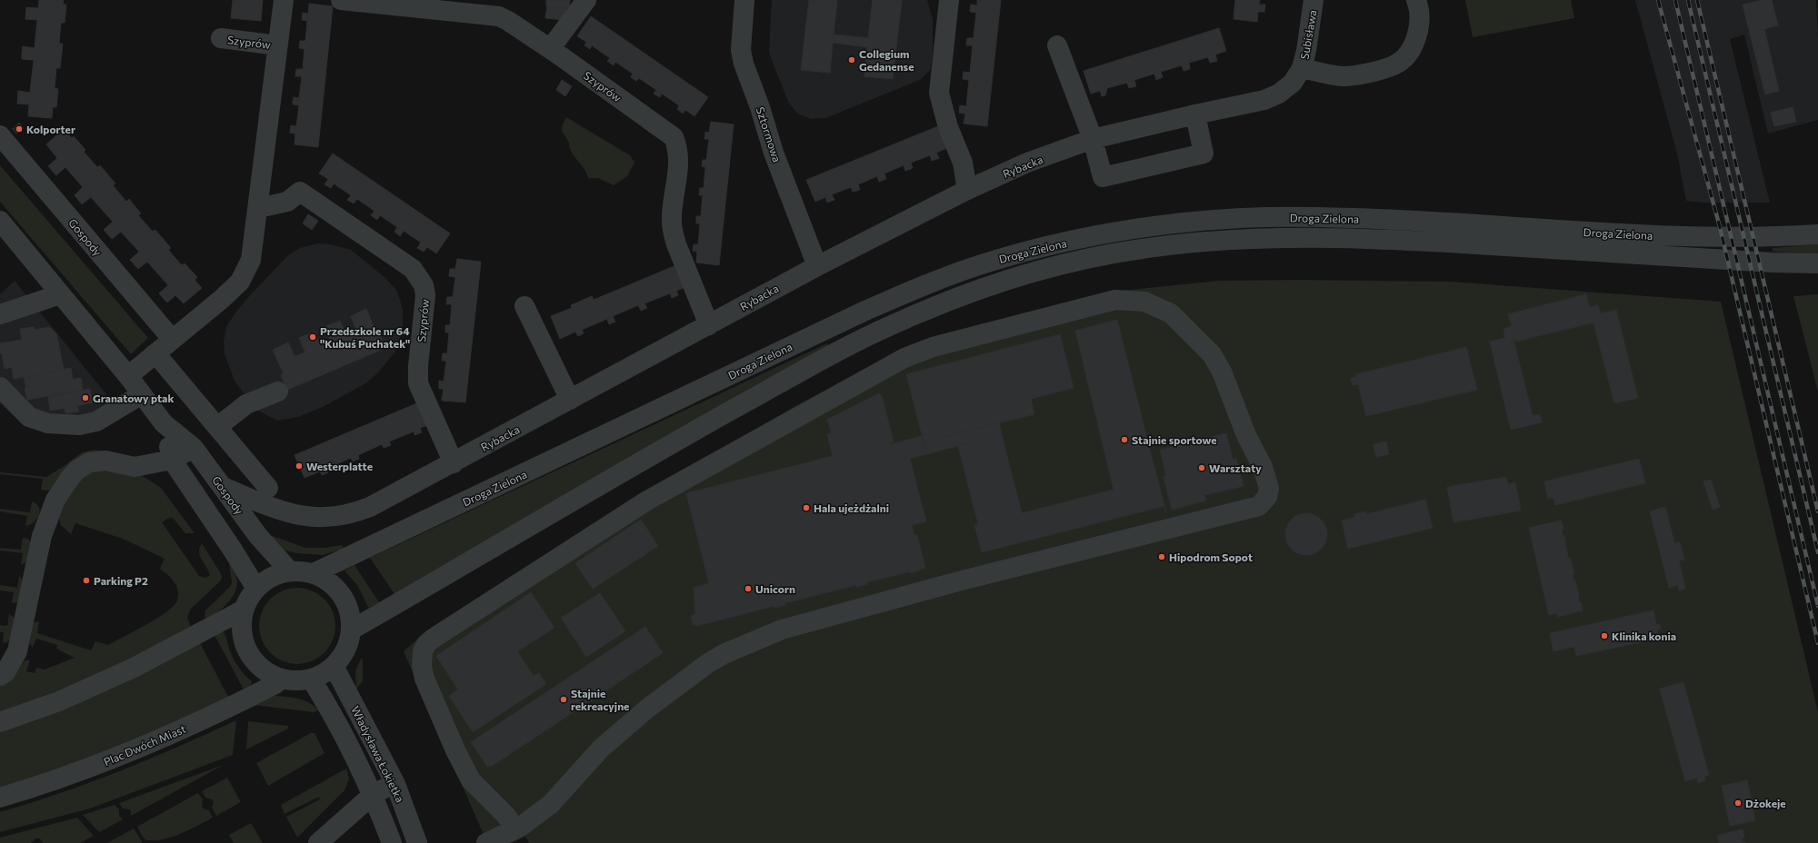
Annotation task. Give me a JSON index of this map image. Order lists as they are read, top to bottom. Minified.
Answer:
{"streets":{"street":["Subisława","Szyprów","Sztormowa","Rybacka","Droga Zielona","Gospody","Plac Dwóch Miast","Władysława Łokietka"]},"crossings":[["Subisława","Rybacka"],["Szyprów","Rybacka"],["Szyprów","Gospody"],["Sztormowa","Rybacka"],["Rybacka","Gospody"],["Droga Zielona","Gospody"],["Droga Zielona","Plac Dwóch Miast"],["Droga Zielona","Władysława Łokietka"],["Gospody","Plac Dwóch Miast"],["Gospody","Władysława Łokietka"],["Plac Dwóch Miast","Władysława Łokietka"]],"places":["Collegium Gedanense","Kolporter","Przedszkole nr 64 \"Kubuś Puchatek\"","Granatowy ptak","Stajnie sportowe","Westerplatte","Warsztaty","Hala ujeżdżalni","Hipodrom Sopot","Parking P2","Unicorn","Klinika konia","Stajnie rekreacyjne","Dżokeje"]}
